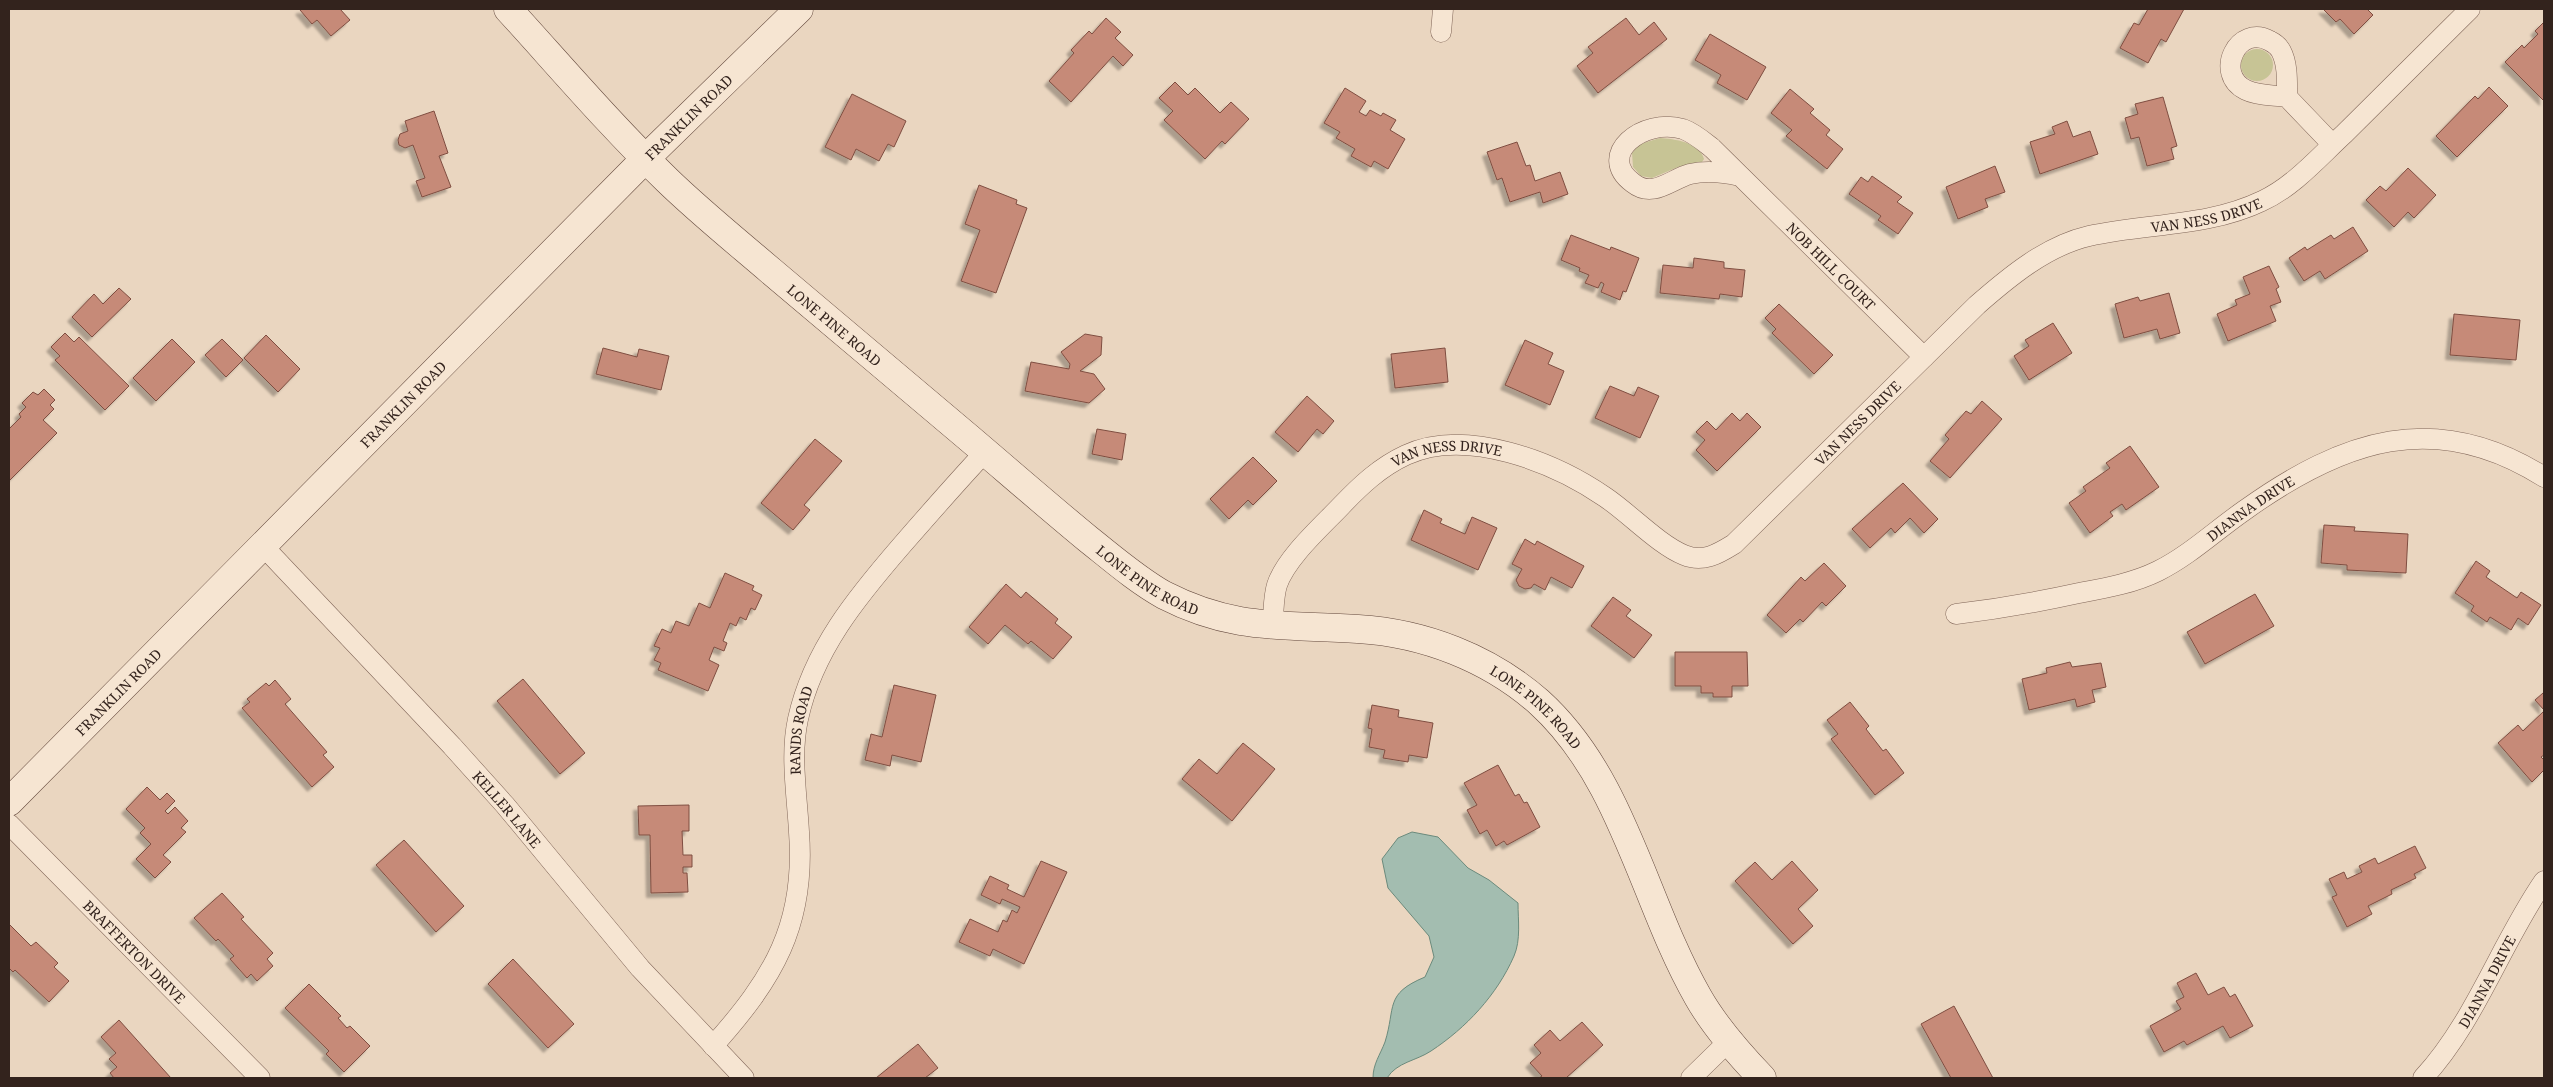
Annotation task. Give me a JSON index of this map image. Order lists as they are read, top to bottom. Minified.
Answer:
{"streets":{"street":["FRANKLIN ROAD","VAN NESS DRIVE","NOB HILL COURT","LONE PINE ROAD","DIANNA DRIVE","RANDS ROAD","KELLER LANE","BRAFFERTON DRIVE"]},"crossings":[["FRANKLIN ROAD","LONE PINE ROAD"],["FRANKLIN ROAD","KELLER LANE"],["VAN NESS DRIVE","NOB HILL COURT"],["VAN NESS DRIVE","LONE PINE ROAD"],["LONE PINE ROAD","RANDS ROAD"],["RANDS ROAD","KELLER LANE"]]}
